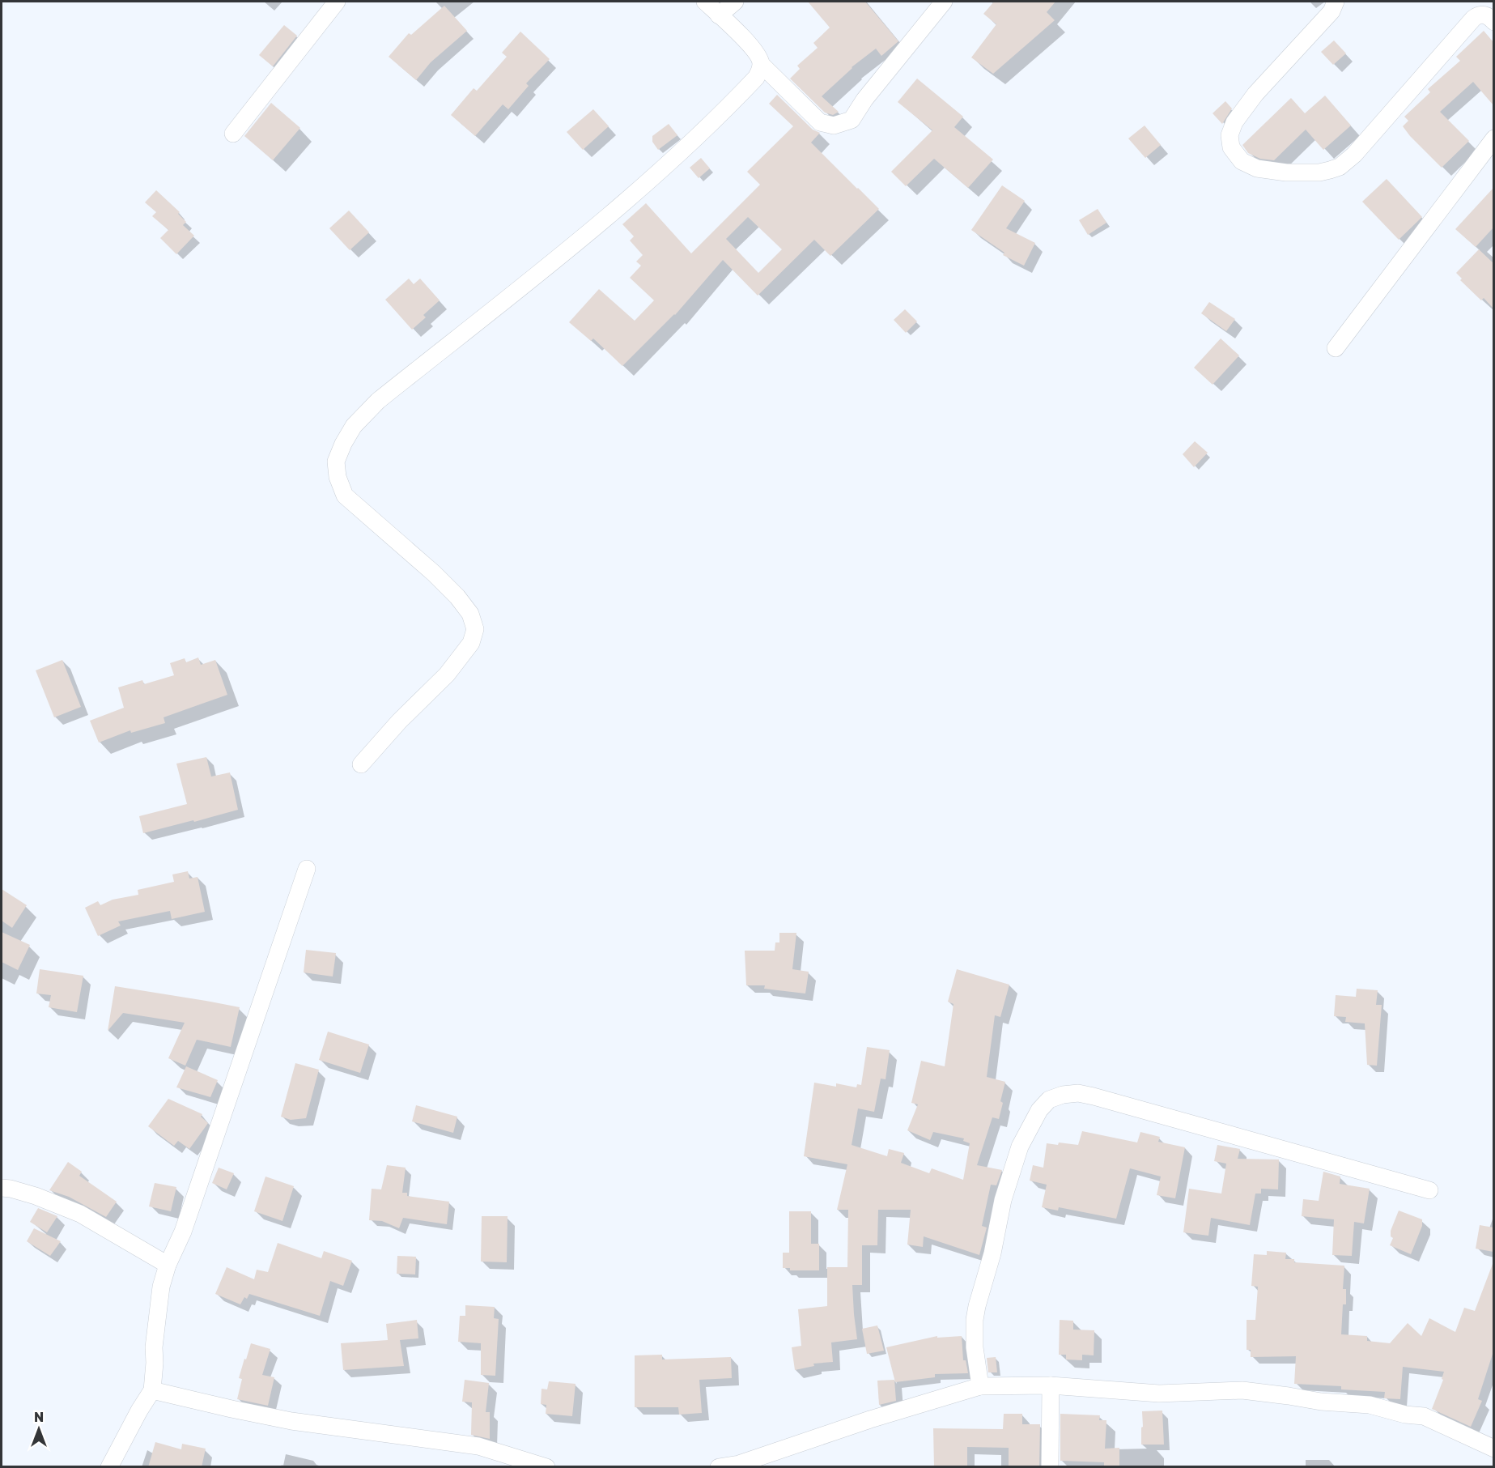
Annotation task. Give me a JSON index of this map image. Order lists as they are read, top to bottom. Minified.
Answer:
{"north":"top"}
